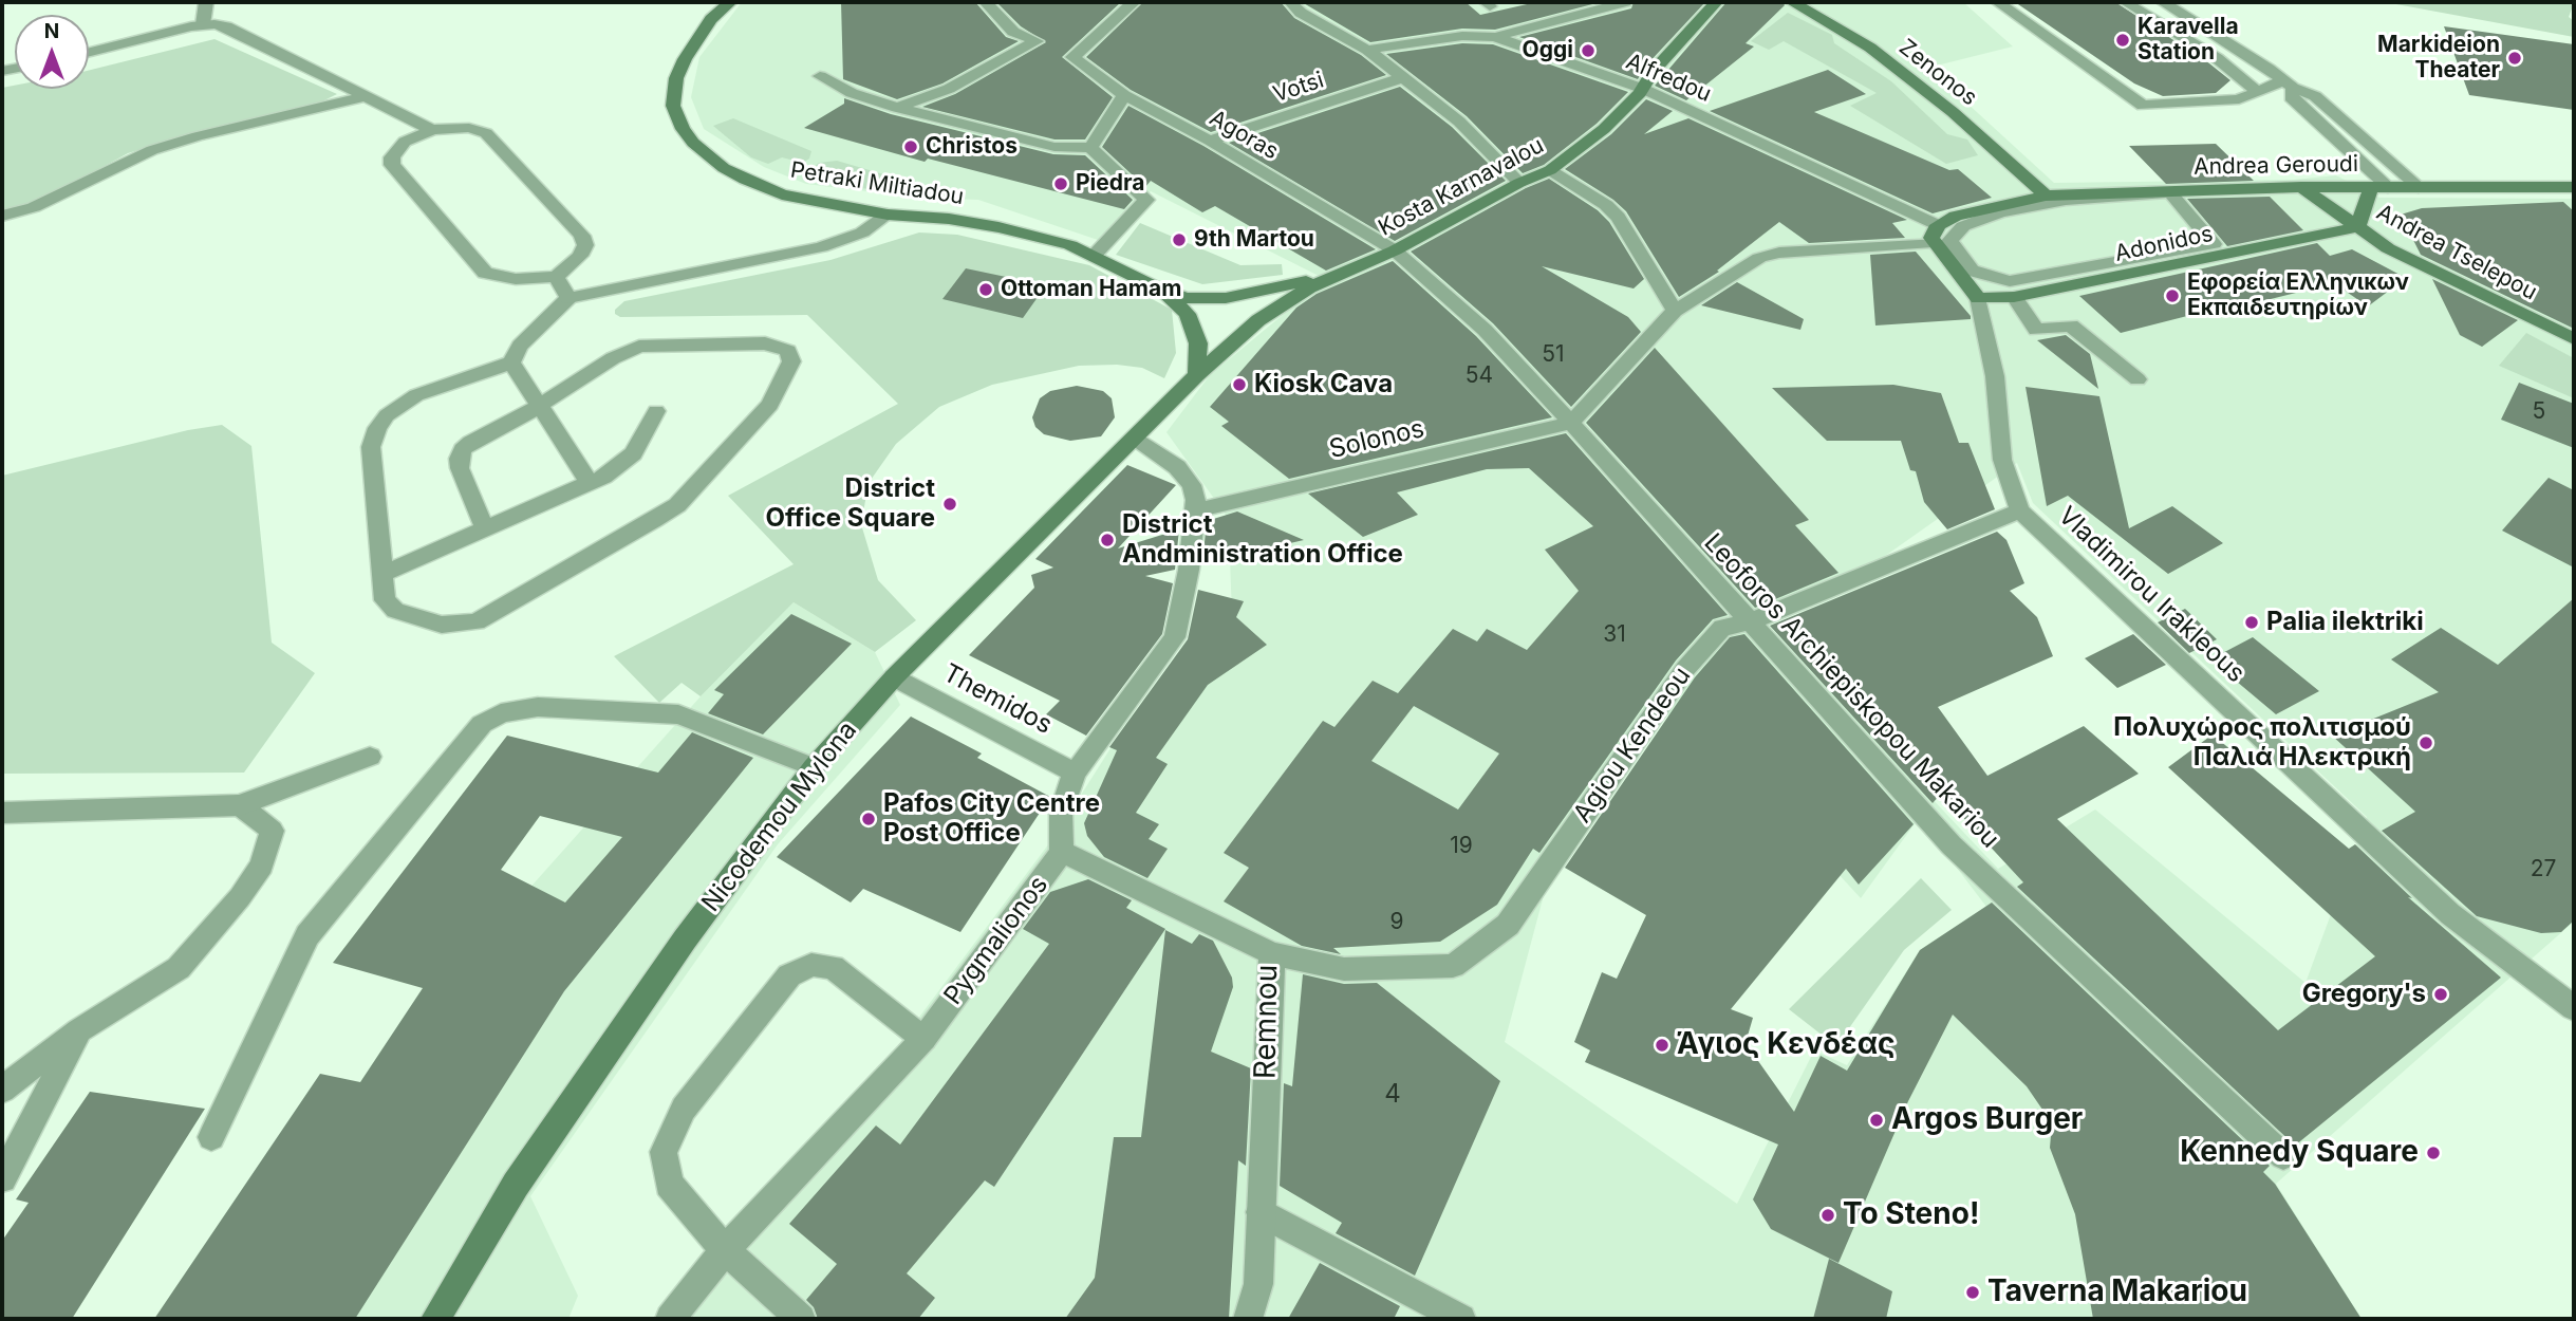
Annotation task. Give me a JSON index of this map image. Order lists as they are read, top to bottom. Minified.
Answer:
{"streets":{"street":["Zenonos","Alfredou","Votsi","Agoras","Andrea Geroudi","Petraki Miltiadou","Kosta Karnavalou","Adonidos","Andrea Tselepou","Solonos","Vladimirou Irakleous","Leoforos Archiepiskopou Makariou","Themidos","Agiou Kendeou","Nicodemou Mylona","Pygmalionos","Remnou"]},"crossings":[["Zenonos","Andrea Geroudi"],["Alfredou","Andrea Geroudi"],["Alfredou","Kosta Karnavalou"],["Votsi","Agoras"],["Agoras","Kosta Karnavalou"],["Agoras","Leoforos Archiepiskopou Makariou"],["Andrea Geroudi","Andrea Tselepou"],["Petraki Miltiadou","Kosta Karnavalou"],["Kosta Karnavalou","Leoforos Archiepiskopou Makariou"],["Kosta Karnavalou","Nicodemou Mylona"],["Adonidos","Andrea Tselepou"],["Adonidos","Vladimirou Irakleous"],["Solonos","Leoforos Archiepiskopou Makariou"],["Solonos","Pygmalionos"],["Vladimirou Irakleous","Agiou Kendeou"],["Leoforos Archiepiskopou Makariou","Agiou Kendeou"],["Themidos","Nicodemou Mylona"],["Themidos","Pygmalionos"],["Agiou Kendeou","Remnou"],["Nicodemou Mylona","Pygmalionos"],["Pygmalionos","Remnou"]],"places":["Karavella Station","Oggi","Markideion Theater","Christos","Piedra","9th Martou","Ottoman Hamam","Εφορεία Ελληνικων Εκπαιδευτηρίων","Kiosk Cava","District Office Square","District Andministration Office","Palia ilektriki","Πολυχώρος πολιτισμού Παλιά Ηλεκτρική","Pafos City Centre Post Office","Gregory's","Άγιος Κενδέας","Argos Burger","Kennedy Square","To Steno!","Taverna Makariou"],"house_numbers":["51","54","5","31","19","27","9","4"],"north":"top"}
